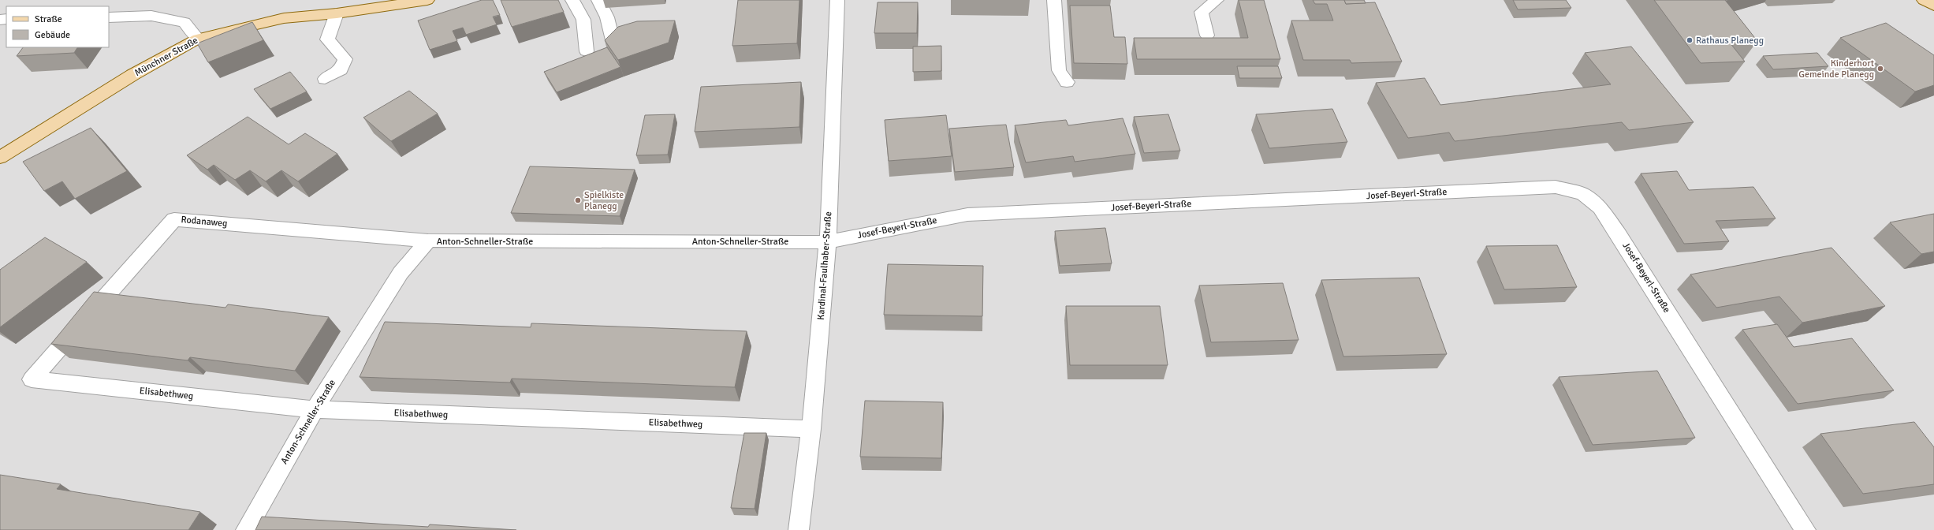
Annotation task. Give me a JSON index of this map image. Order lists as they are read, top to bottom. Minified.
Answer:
{"streets":{"main road":["Münchner Straße"],"street":["Josef-Beyerl-Straße","Rodanaweg","Anton-Schneller-Straße","Kardinal-Faulhaber-Straße","Elisabethweg"]},"crossings":[["Josef-Beyerl-Straße","Anton-Schneller-Straße"],["Josef-Beyerl-Straße","Kardinal-Faulhaber-Straße"],["Rodanaweg","Anton-Schneller-Straße"],["Rodanaweg","Elisabethweg"],["Anton-Schneller-Straße","Kardinal-Faulhaber-Straße"],["Anton-Schneller-Straße","Elisabethweg"],["Kardinal-Faulhaber-Straße","Elisabethweg"]],"places":["Rathaus Planegg","Kinderhort Gemeinde Planegg","Spielkiste Planegg"],"legend":["Straße","Gebäude"]}
